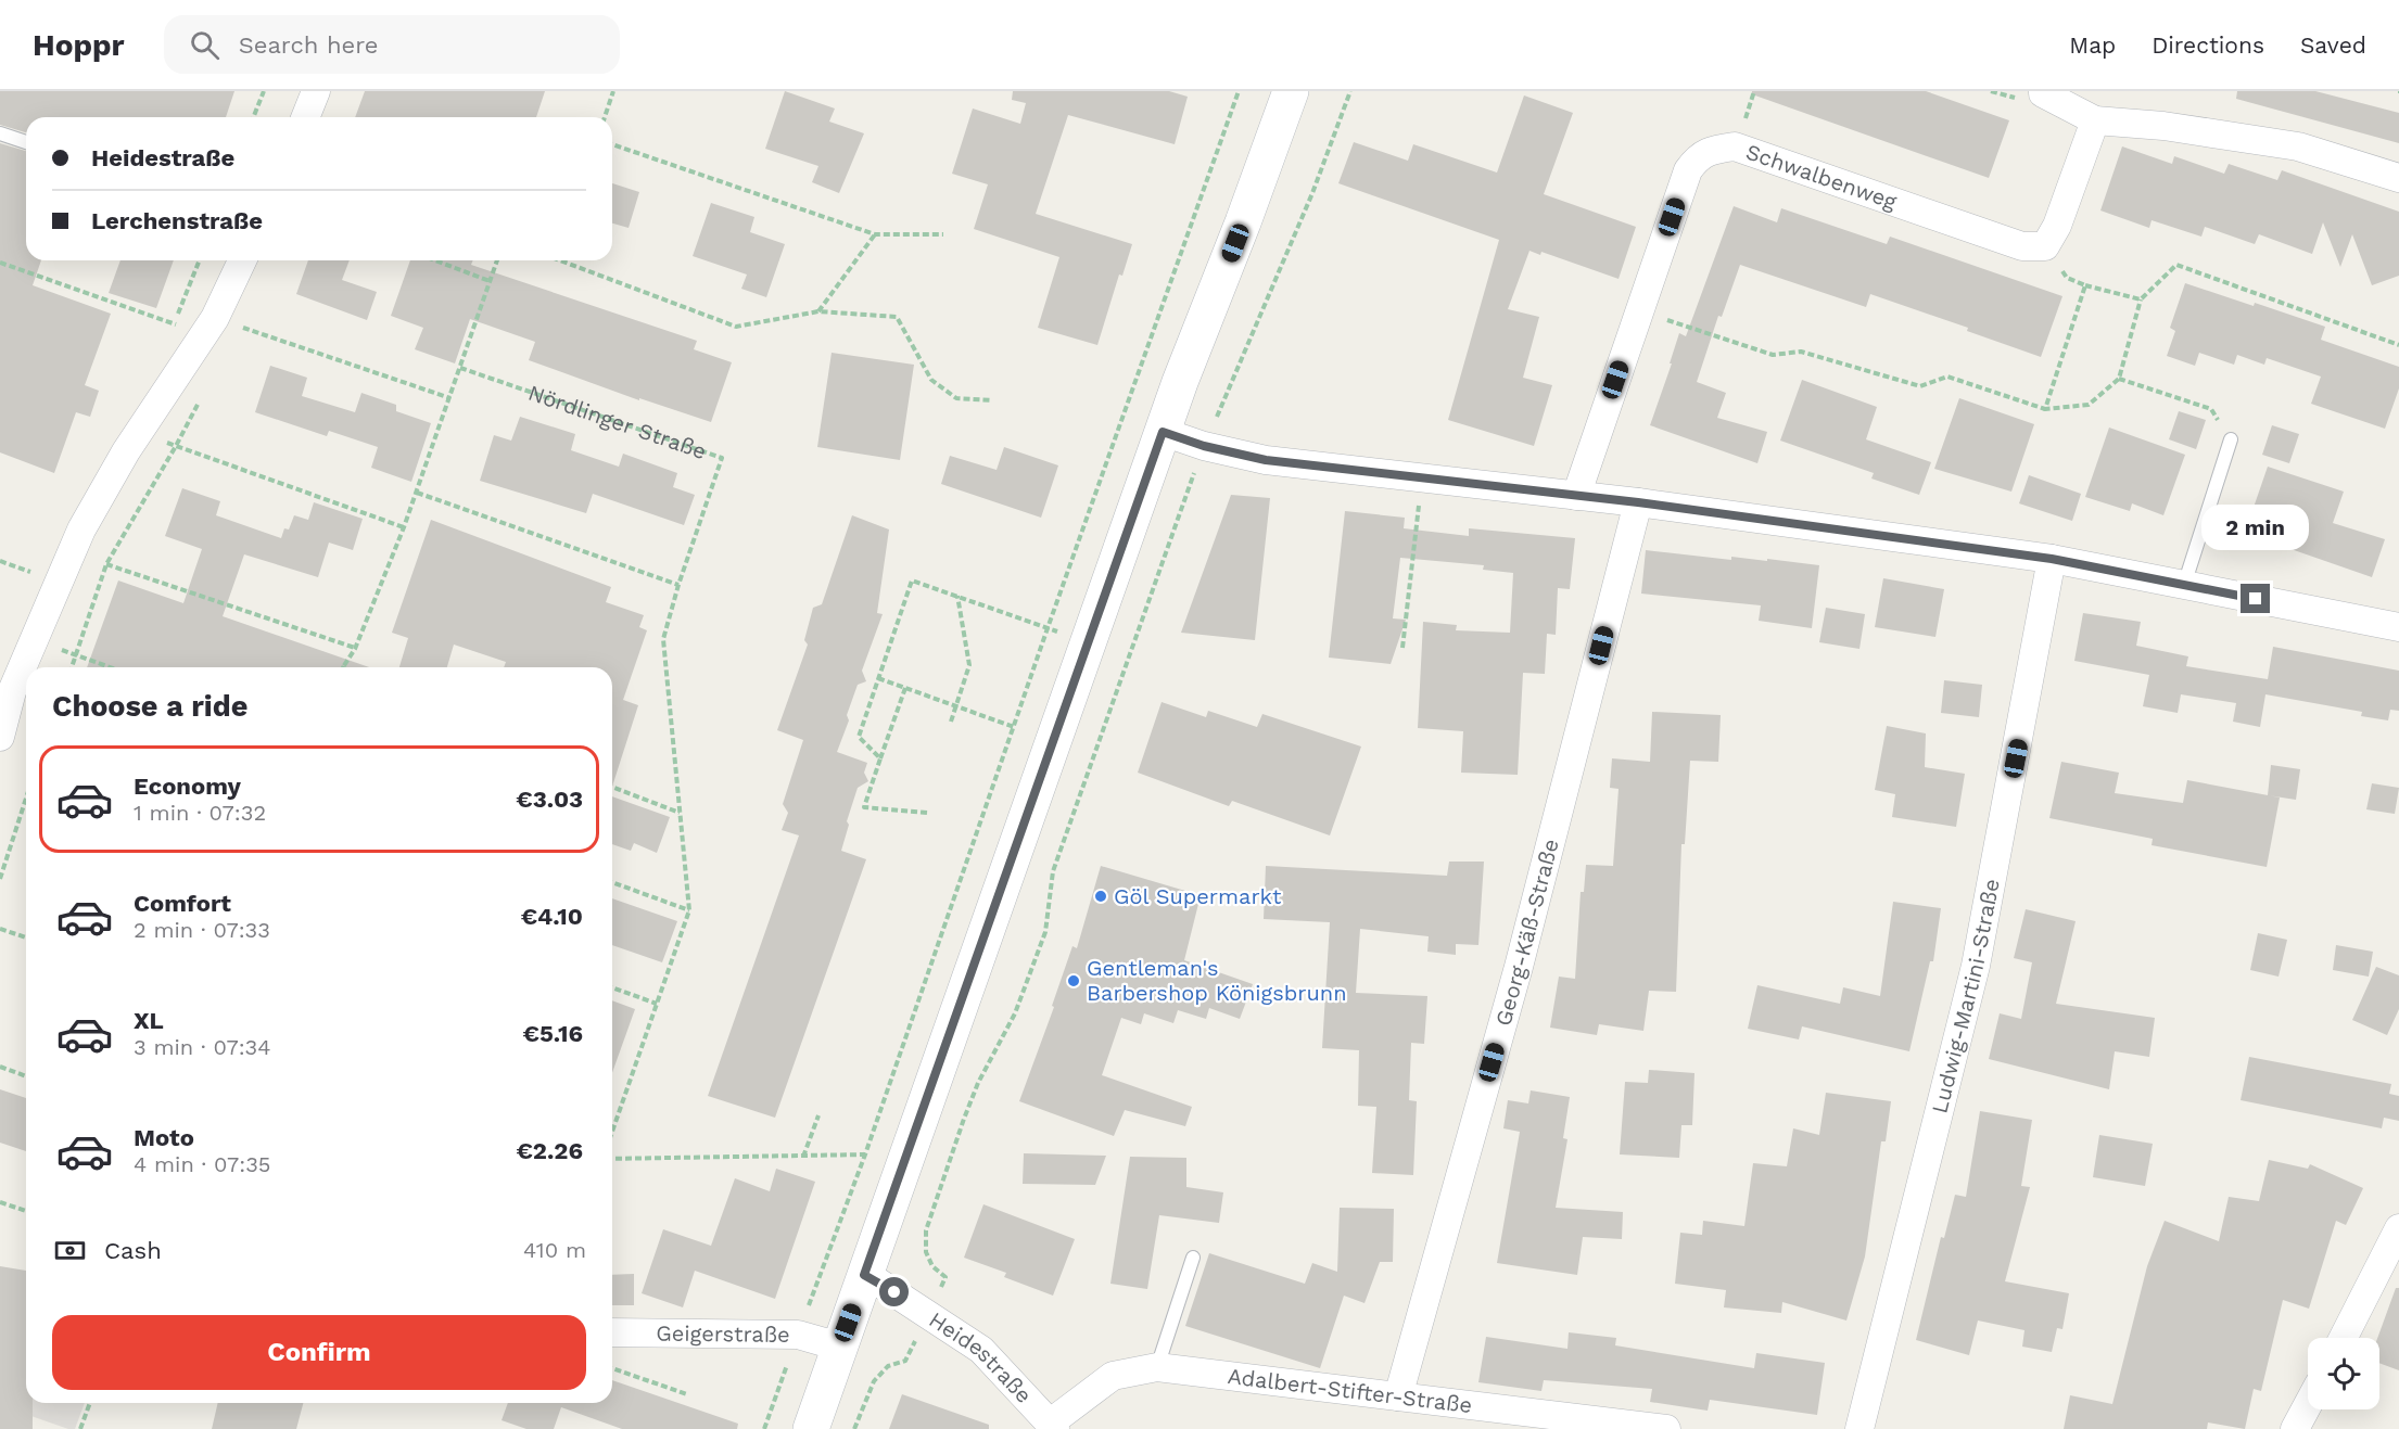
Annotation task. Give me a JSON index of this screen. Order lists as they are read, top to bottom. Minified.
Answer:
{"streets":{"street":["Schwalbenweg","Georg-Käß-Straße","Ludwig-Martini-Straße","Geigerstraße","Heidestraße","Adalbert-Stifter-Straße"],"path":["Nördlinger Straße"]},"crossings":[["Georg-Käß-Straße","Adalbert-Stifter-Straße"],["Heidestraße","Adalbert-Stifter-Straße"]],"places":["Göl Supermarkt","Gentleman's Barbershop Königsbrunn"],"page":{"header":"Hoppr","search":"Search here","nav":["Map","Directions","Saved"],"banner":["Heidestraße","Lerchenstraße"],"bubble":"2 min","heading":"Choose a ride","list":[{"name":"Economy","note":"1 min · 07:32","value":"€3.03"},{"name":"Comfort","note":"2 min · 07:33","value":"€4.10"},{"name":"XL","note":"3 min · 07:34","value":"€5.16"},{"name":"Moto","note":"4 min · 07:35","value":"€2.26"}],"pay":["Cash","410 m"],"buttons":"Confirm"}}
